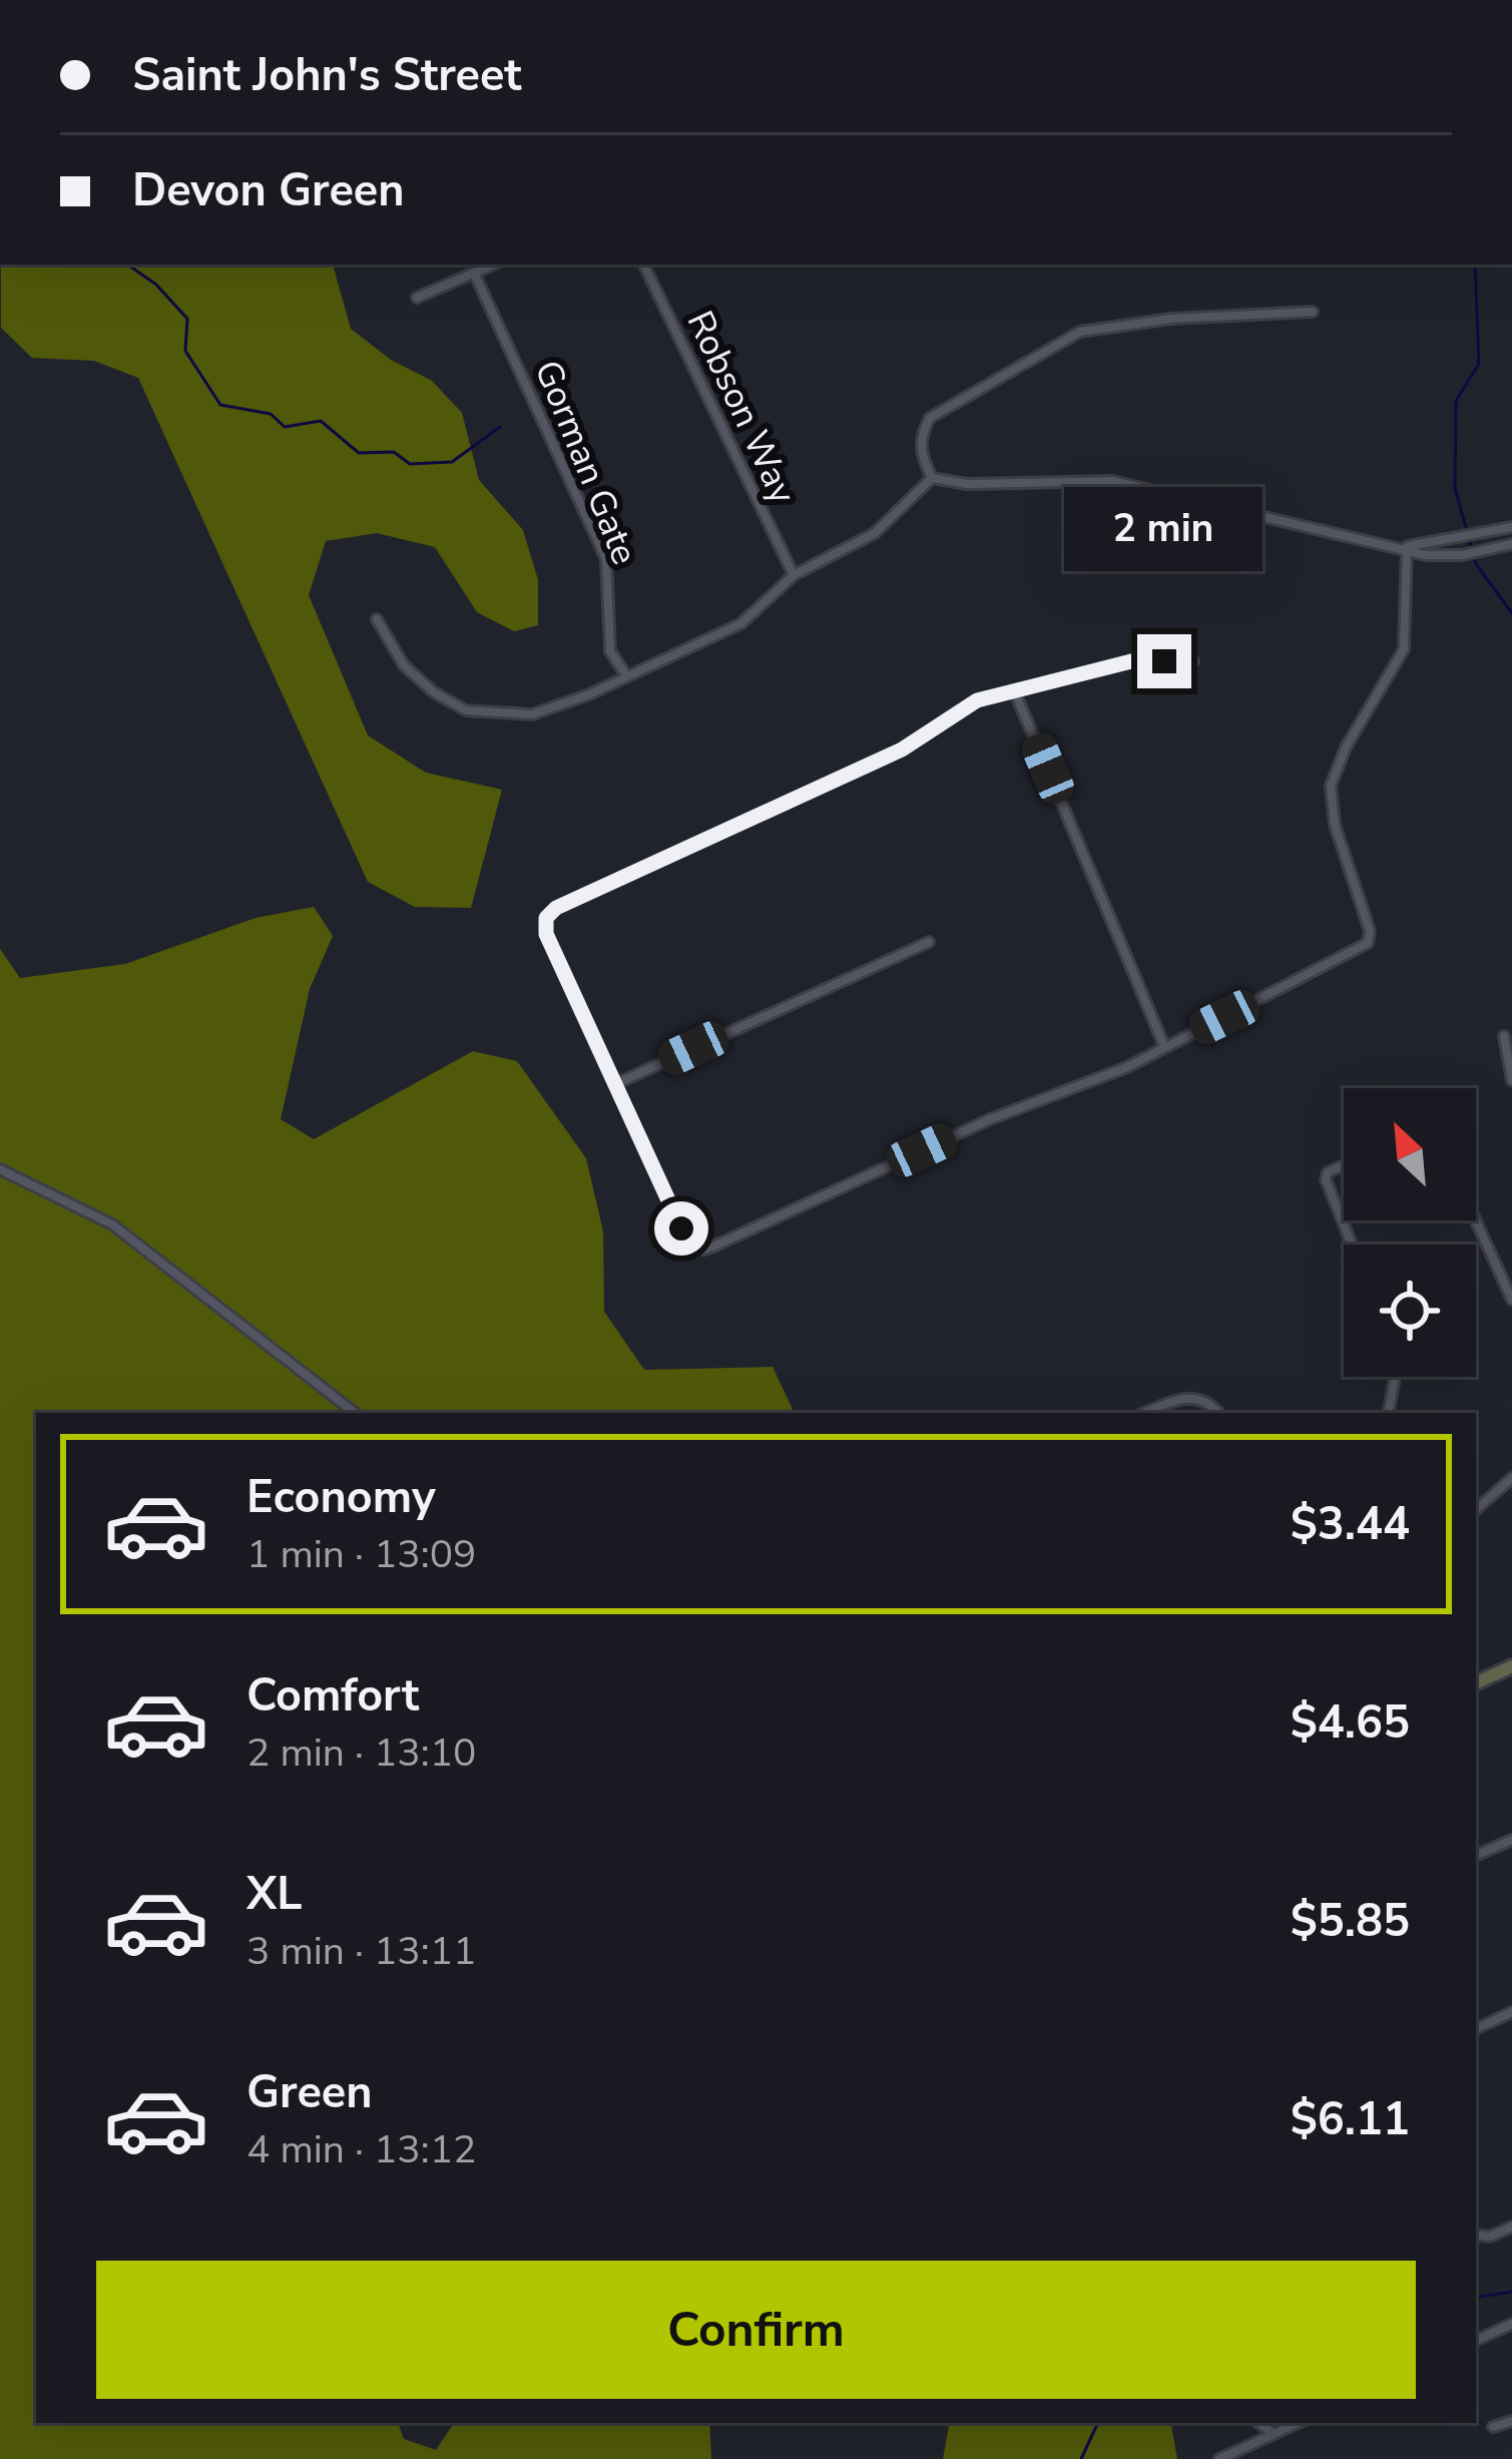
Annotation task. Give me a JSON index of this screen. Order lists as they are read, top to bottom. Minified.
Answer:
{"streets":{"street":["Robson Way","Gorman Gate"]},"north":"top left","page":{"banner":["Saint John's Street","Devon Green"],"bubble":"2 min","list":[{"name":"Economy","note":"1 min · 13:09","value":"$3.44"},{"name":"Comfort","note":"2 min · 13:10","value":"$4.65"},{"name":"XL","note":"3 min · 13:11","value":"$5.85"},{"name":"Green","note":"4 min · 13:12","value":"$6.11"}],"buttons":"Confirm"}}
